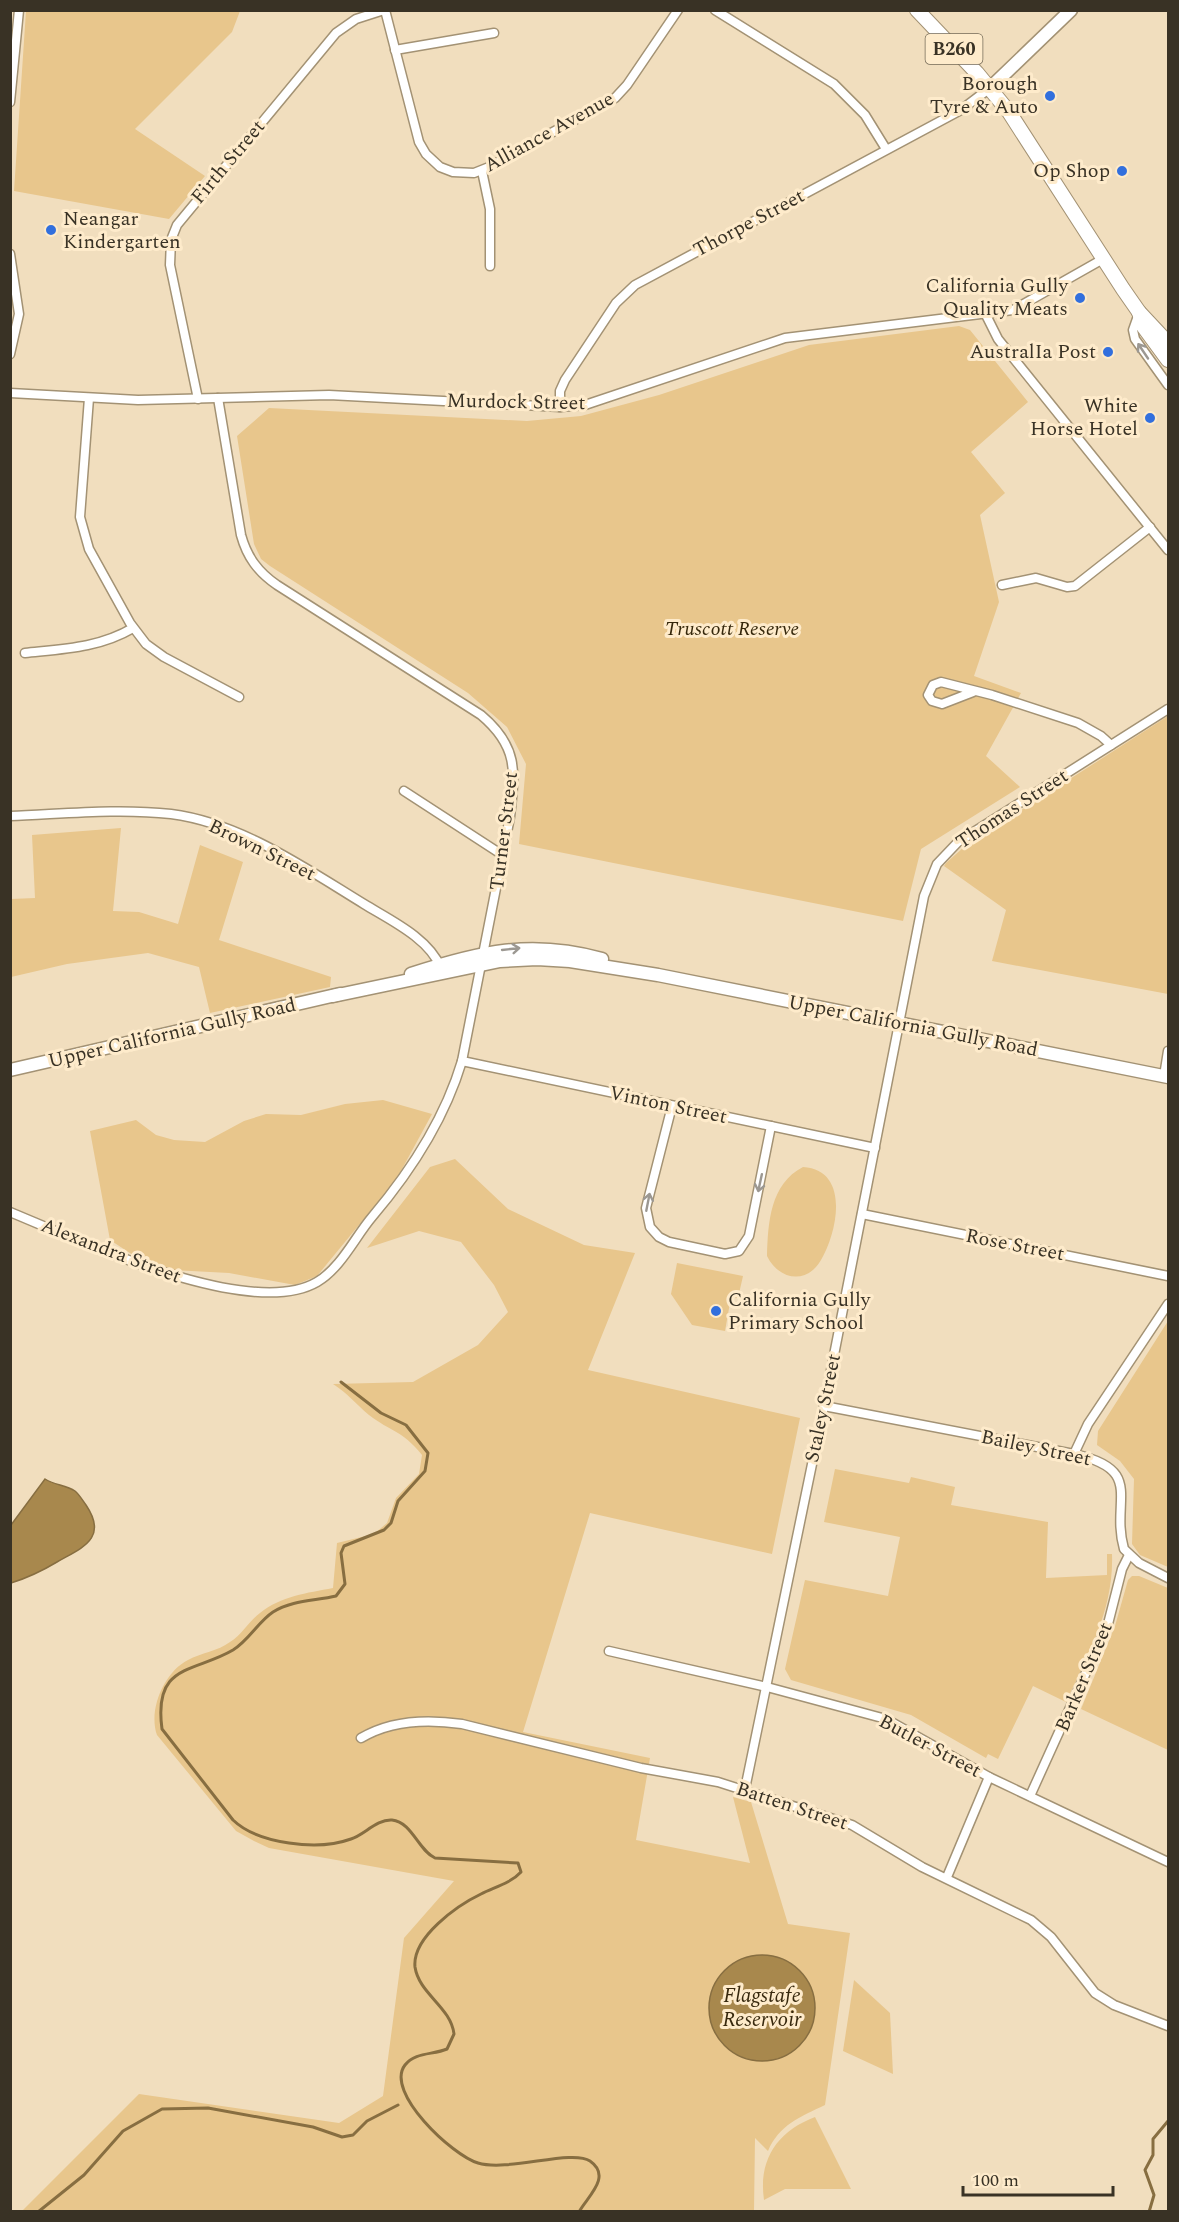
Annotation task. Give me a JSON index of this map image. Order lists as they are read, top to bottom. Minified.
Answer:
{"streets":{"main road":["B260"],"street":["Alliance Avenue","Firth Street","Thorpe Street","Murdock Street","Thomas Street","Turner Street","Brown Street","Upper California Gully Road","Vinton Street","Rose Street","Alexandra Street","Staley Street","Bailey Street","Barker Street","Butler Street","Batten Street"]},"crossings":[["B260","Thorpe Street"],["B260","Murdock Street"],["Alliance Avenue","Firth Street"],["Firth Street","Murdock Street"],["Thorpe Street","Murdock Street"],["Murdock Street","Turner Street"],["Thomas Street","Upper California Gully Road"],["Thomas Street","Staley Street"],["Turner Street","Upper California Gully Road"],["Turner Street","Vinton Street"],["Turner Street","Alexandra Street"],["Brown Street","Upper California Gully Road"],["Upper California Gully Road","Staley Street"],["Vinton Street","Staley Street"],["Rose Street","Staley Street"],["Staley Street","Bailey Street"],["Staley Street","Butler Street"],["Staley Street","Batten Street"],["Bailey Street","Barker Street"],["Barker Street","Butler Street"]],"water":["Flagstafe Reservoir"],"parks":["Truscott Reserve"],"places":["Borough Tyre & Auto","Op Shop","Neangar Kindergarten","California Gully Quality Meats","AustralIa Post","White Horse Hotel","California Gully Primary School"],"scale_bar":"100 m"}
